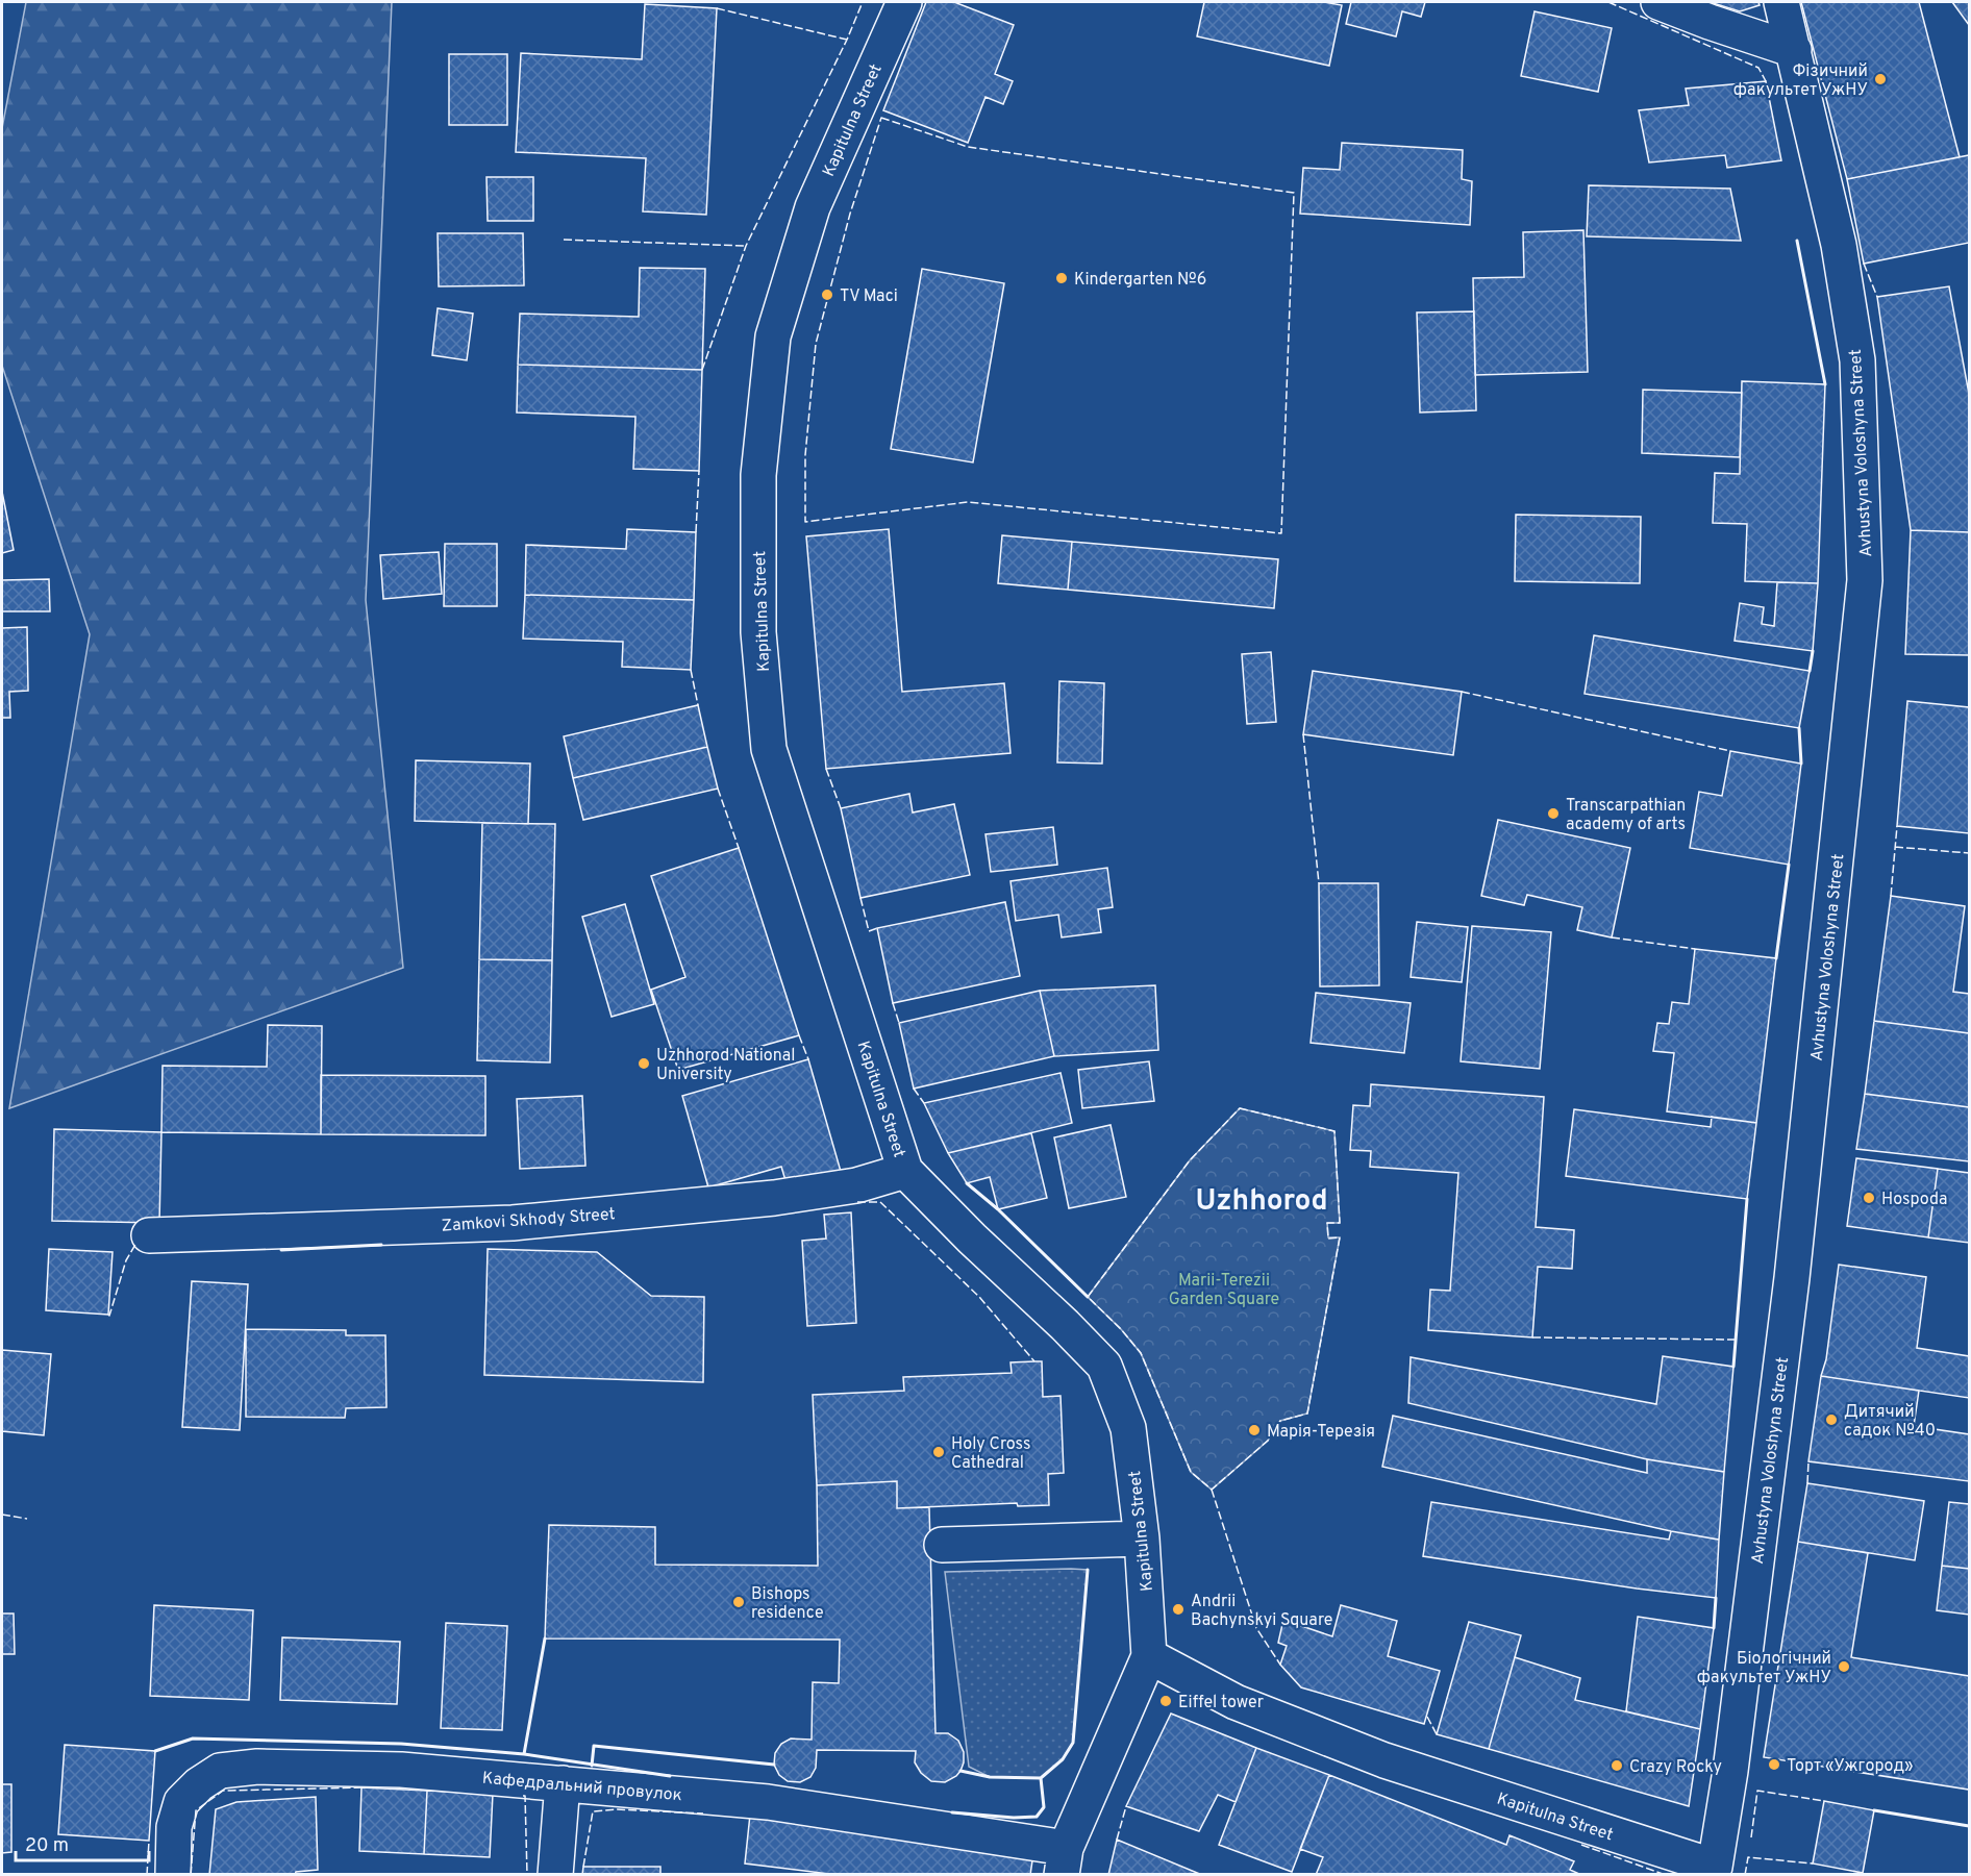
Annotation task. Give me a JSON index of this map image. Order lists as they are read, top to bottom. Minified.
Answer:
{"streets":{"street":["Kapitulna Street","Avhustyna Voloshyna Street","Zamkovi Skhody Street","Кафедральний провулок"]},"crossings":[["Kapitulna Street","Avhustyna Voloshyna Street"],["Kapitulna Street","Zamkovi Skhody Street"]],"districts":["Uzhhorod"],"parks":["Marii-Terezii Garden Square"],"places":["Фізичний факультет УжНУ","Kindergarten №6","TV Maci","Transcarpathian academy of arts","Uzhhorod National University","Hospoda","Дитячий садок №40","Марія-Терезія","Holy Cross Cathedral","Bishops residence","Andrii Bachynskyi Square","Біологічний факультет УжНУ","Eiffel tower","Торт «Ужгород»","Crazy Rocky"],"scale_bar":"20 m"}
